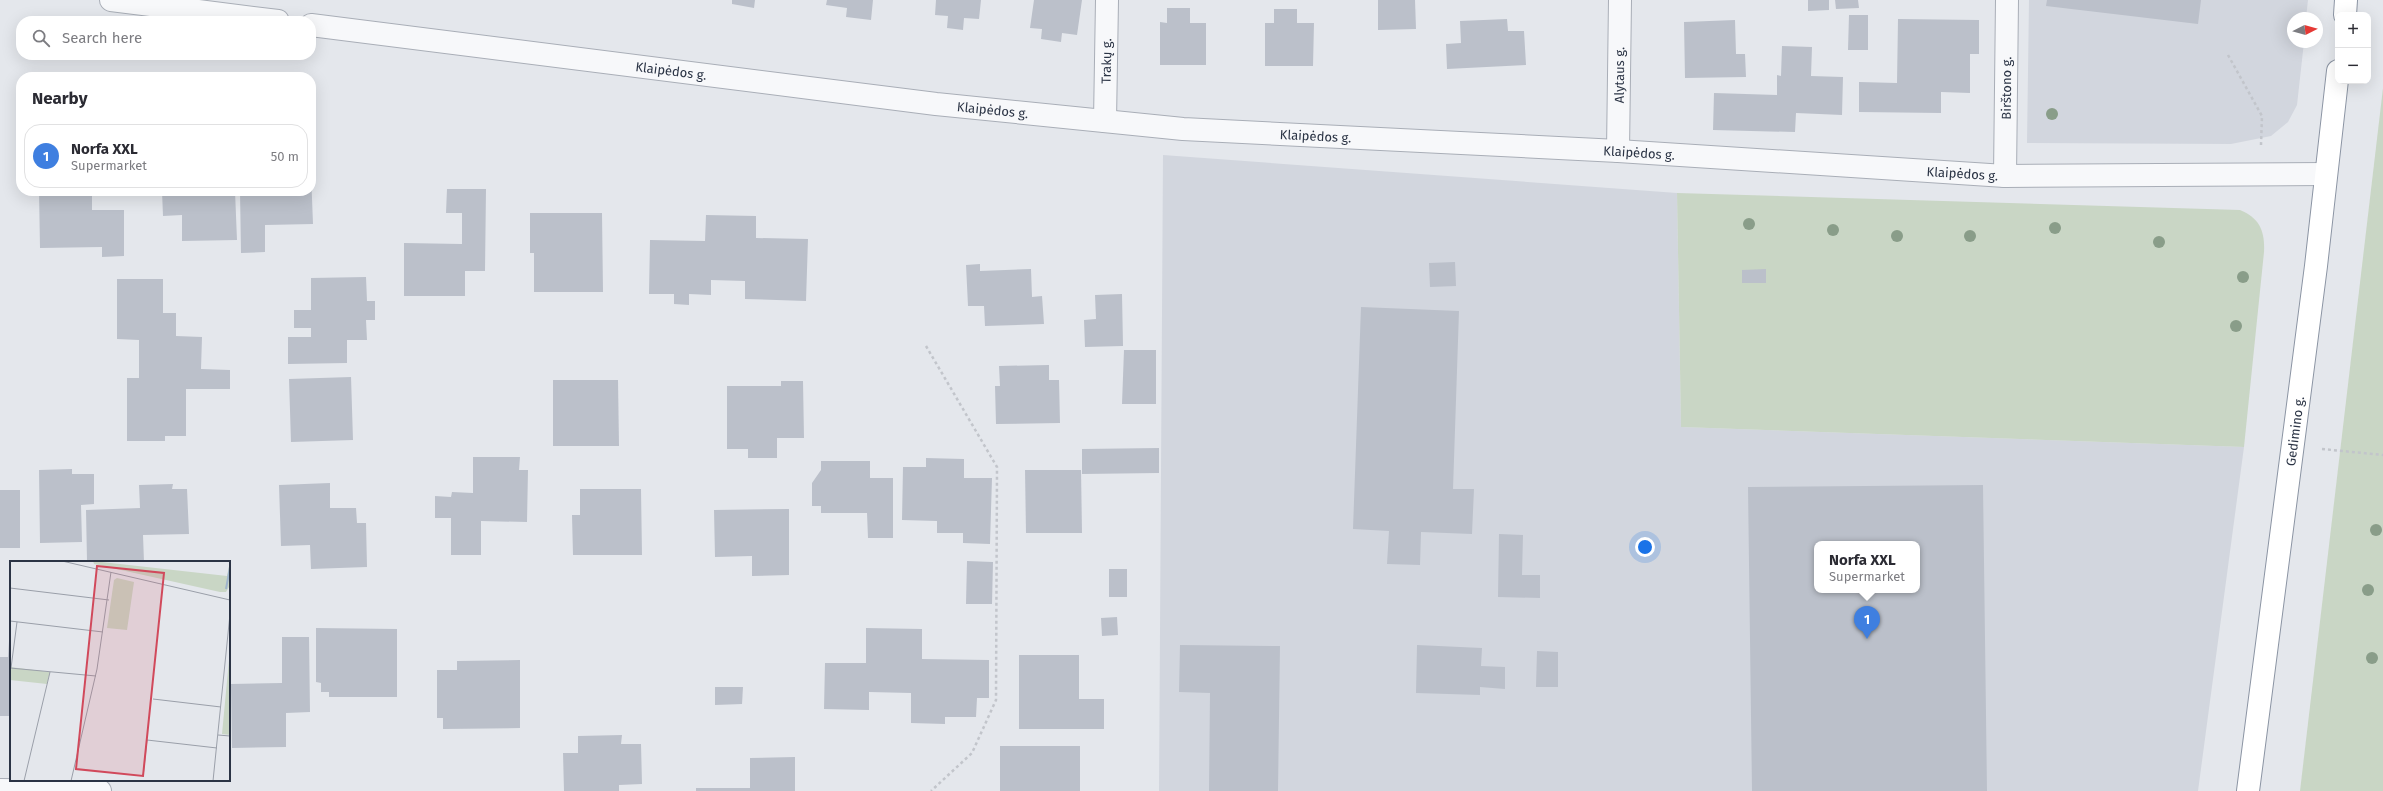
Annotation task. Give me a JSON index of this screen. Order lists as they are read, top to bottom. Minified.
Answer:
{"streets":{"highway":["Gedimino g."],"street":["Trakų g.","Klaipėdos g.","Alytaus g.","Birštono g."]},"crossings":[["Trakų g.","Klaipėdos g."],["Klaipėdos g.","Alytaus g."],["Klaipėdos g.","Birštono g."],["Klaipėdos g.","Gedimino g."]],"north":"right","page":{"map_buttons":["+","−"],"search":"Search here","heading":"Nearby","list":[{"mark":"1","name":"Norfa XXL","note":"Supermarket","value":"50 m"}],"popup":["Norfa XXL","Supermarket"],"pins":"1"}}
